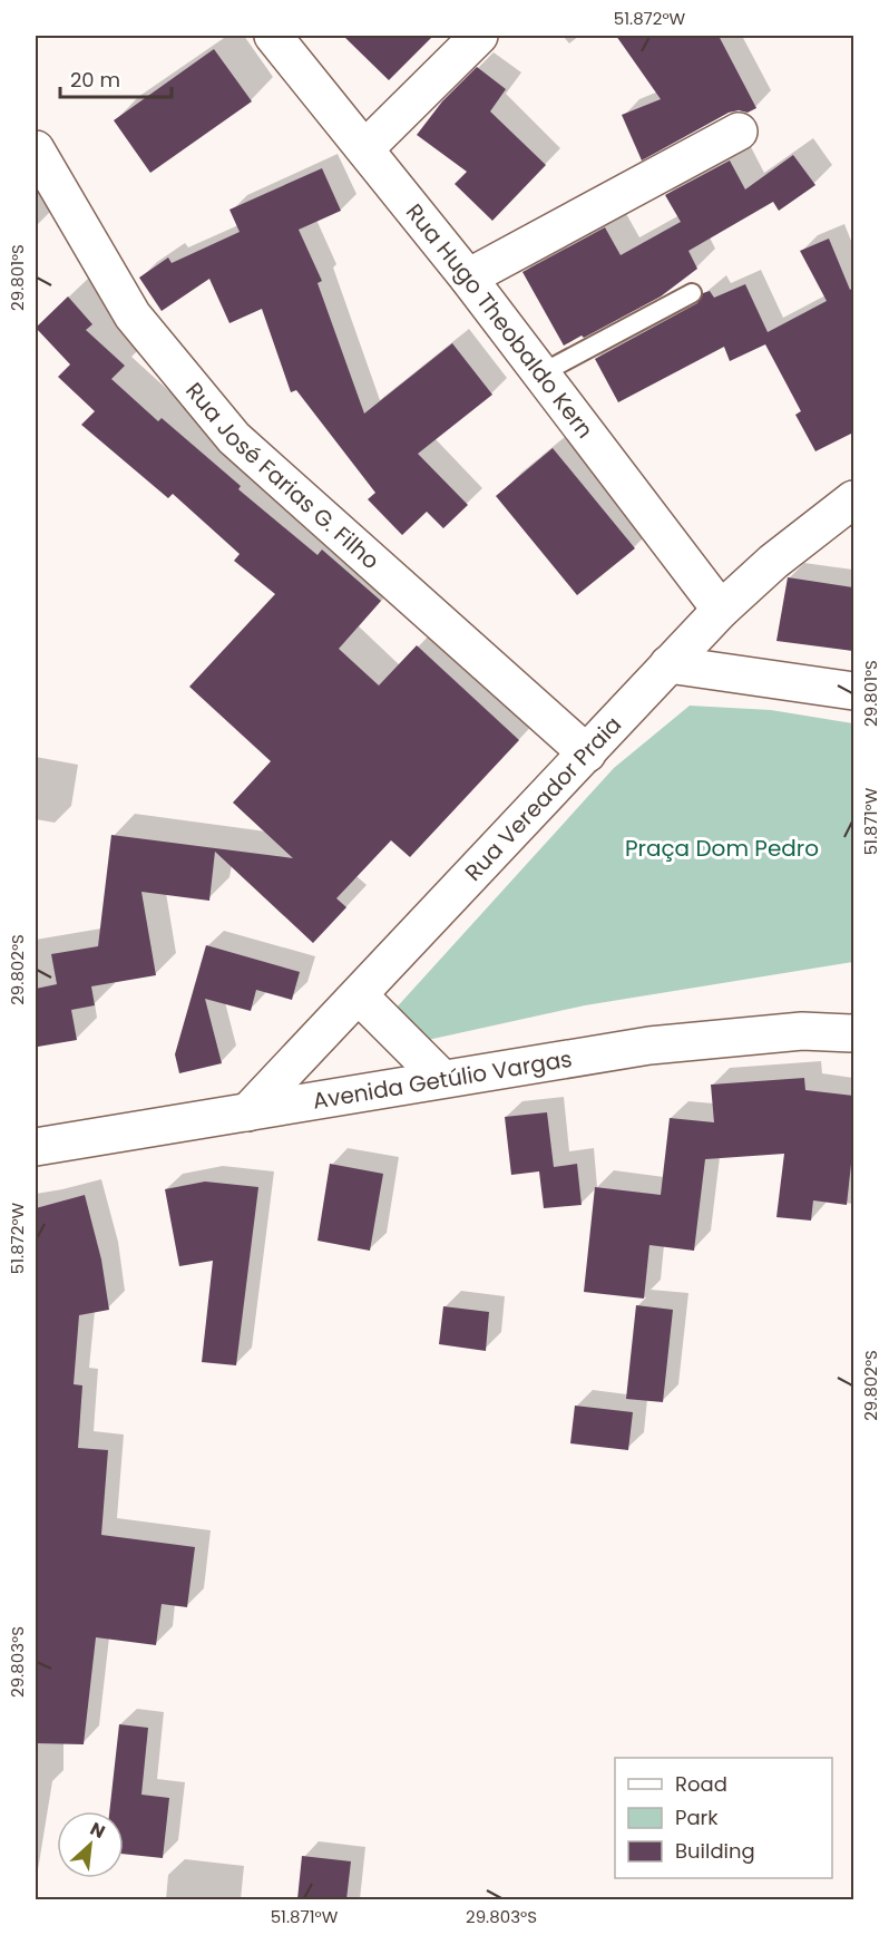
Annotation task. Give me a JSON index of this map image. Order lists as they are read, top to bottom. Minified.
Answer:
{"streets":{"street":["Rua Hugo Theobaldo Kern","Rua José Farias G. Filho","Rua Vereador Praia","Avenida Getúlio Vargas"]},"crossings":[["Rua Hugo Theobaldo Kern","Rua Vereador Praia"],["Rua José Farias G. Filho","Rua Vereador Praia"],["Rua Vereador Praia","Avenida Getúlio Vargas"]],"parks":["Praça Dom Pedro"],"legend":["Road","Park","Building"],"scale_bar":"20 m","north":"top right","coordinates":["51.872°W","29.801°S","51.871°W","29.802°S","29.803°S"]}
